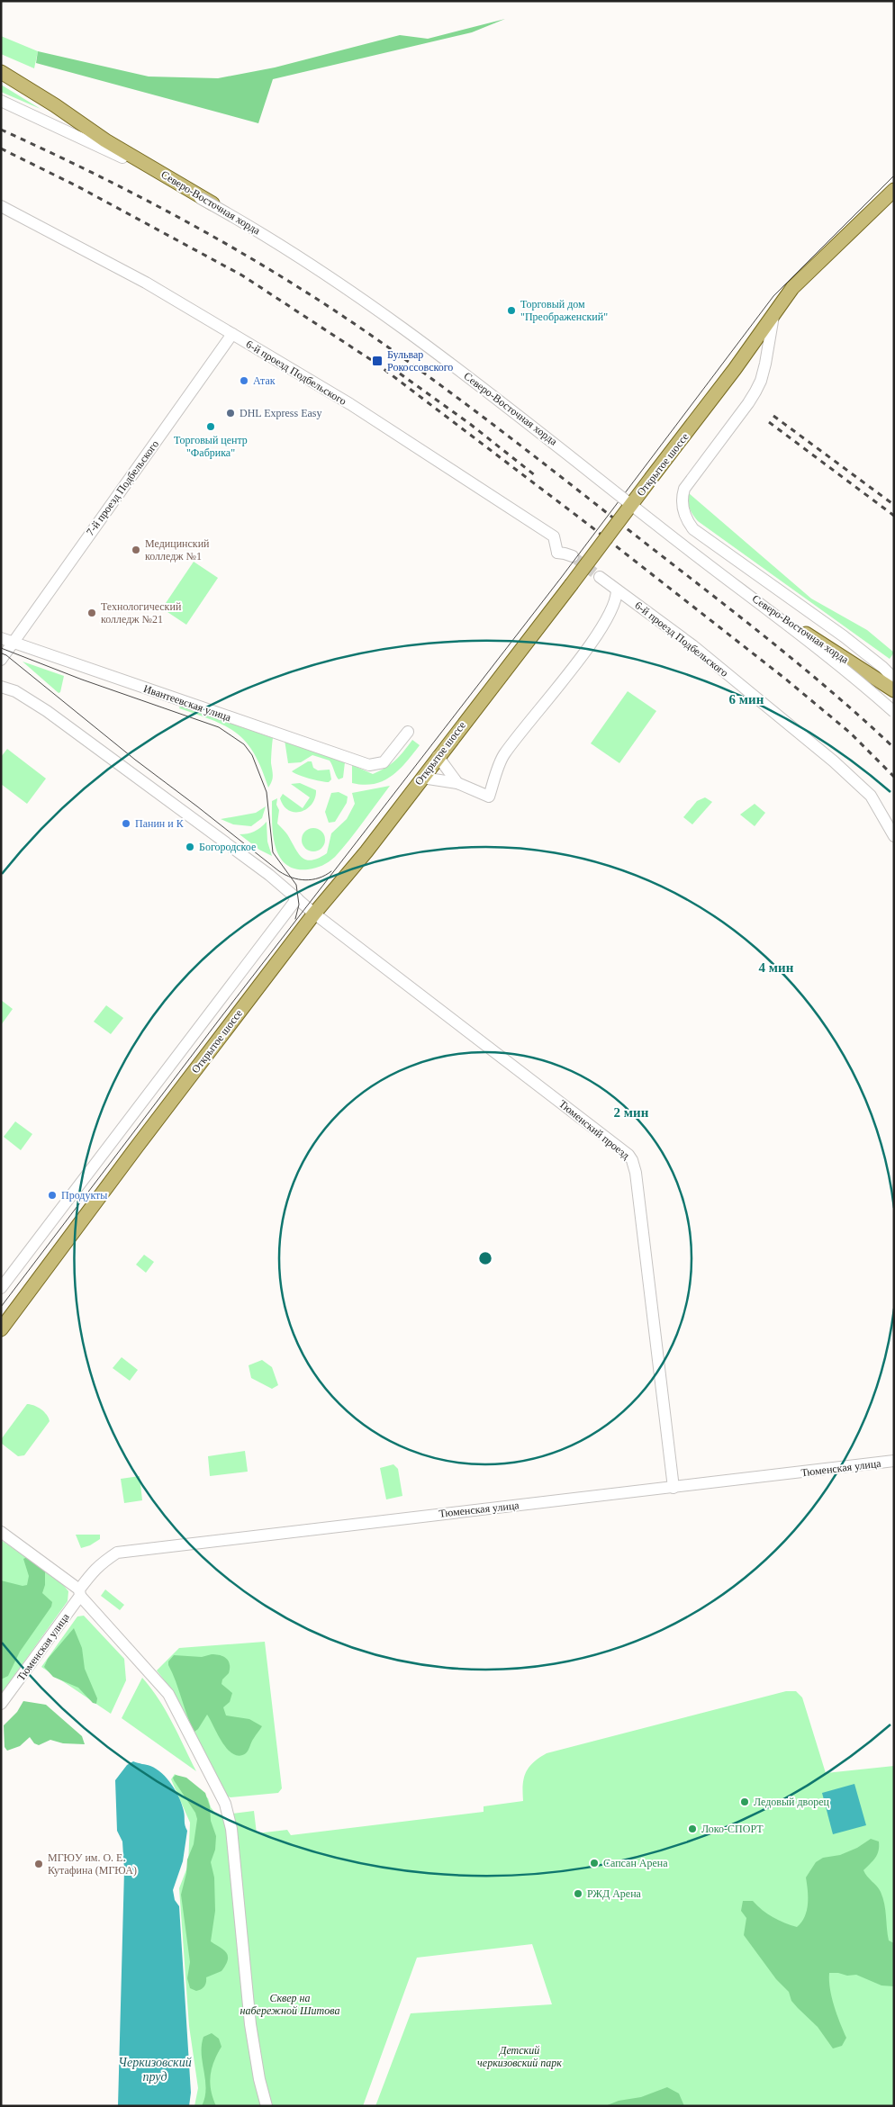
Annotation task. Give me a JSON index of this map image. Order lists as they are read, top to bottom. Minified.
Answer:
{"streets":{"main road":["Северо-Восточная хорда","Открытое шоссе"],"street":["6-й проезд Подбельского","7-й проезд Подбельского","Ивантеевская улица","Тюменский проезд","Тюменская улица"]},"crossings":[["6-й проезд Подбельского","7-й проезд Подбельского"],["Открытое шоссе","Тюменский проезд"],["7-й проезд Подбельского","Ивантеевская улица"],["Тюменский проезд","Тюменская улица"]],"water":["Черкизовский пруд"],"parks":["Сквер на набережной Шитова","Детский черкизовский парк"],"places":{"other":["Торговый дом \"Преображенский\"","Атак","DHL Express Easy","Торговый центр \"Фабрика\"","Медицинский колледж №1","Технологический колледж №21","Панин и К","Богородское","Продукты","Ледовый дворец","Локо-СПОРТ","Сапсан Арена","МГЮУ им. О. Е. Кутафина (МГЮА)","РЖД Арена"],"transit":["Бульвар Рокоссовского"]},"rings":["6 мин","4 мин","2 мин"]}
